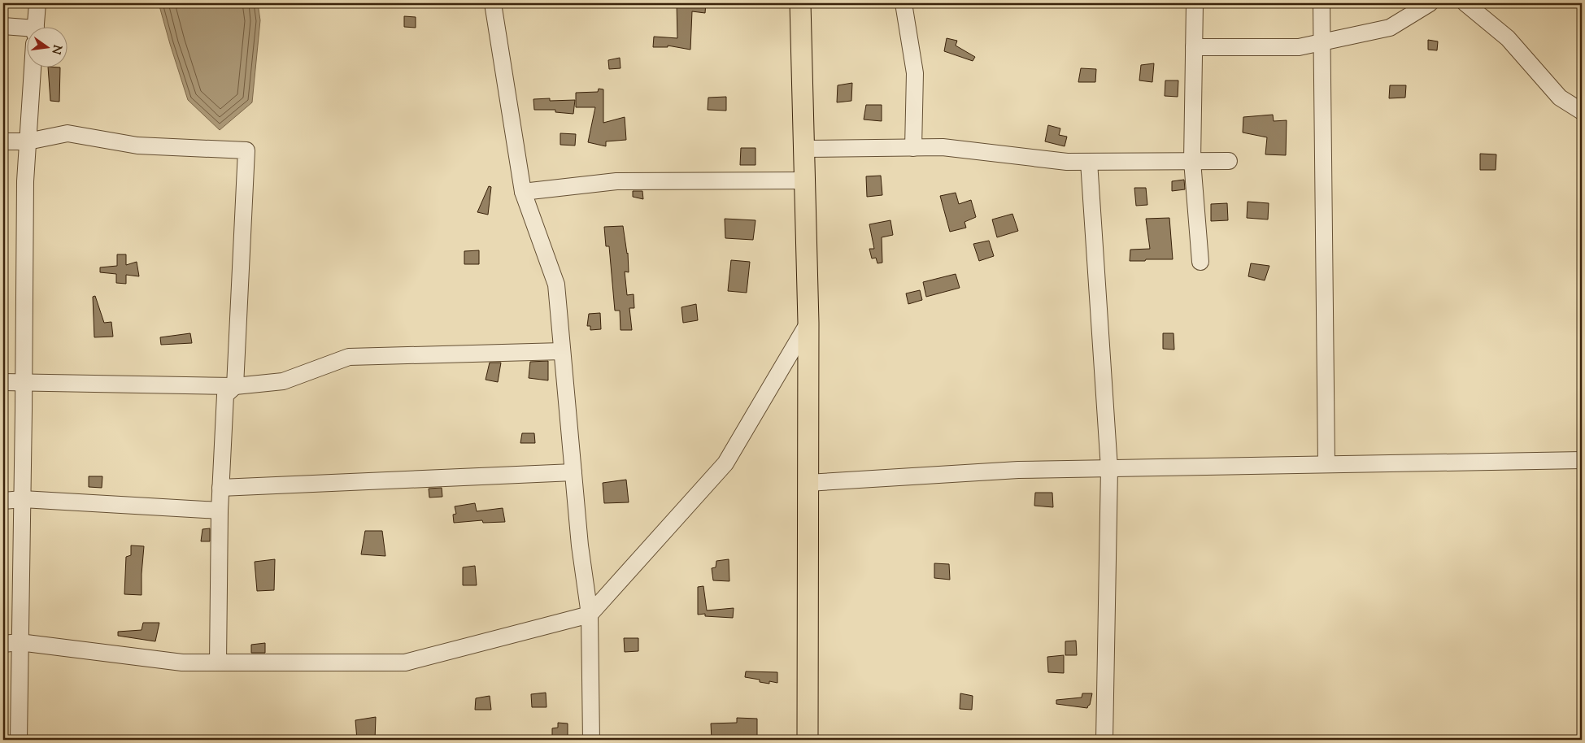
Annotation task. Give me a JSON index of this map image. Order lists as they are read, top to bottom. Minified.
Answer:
{"north":"right"}
